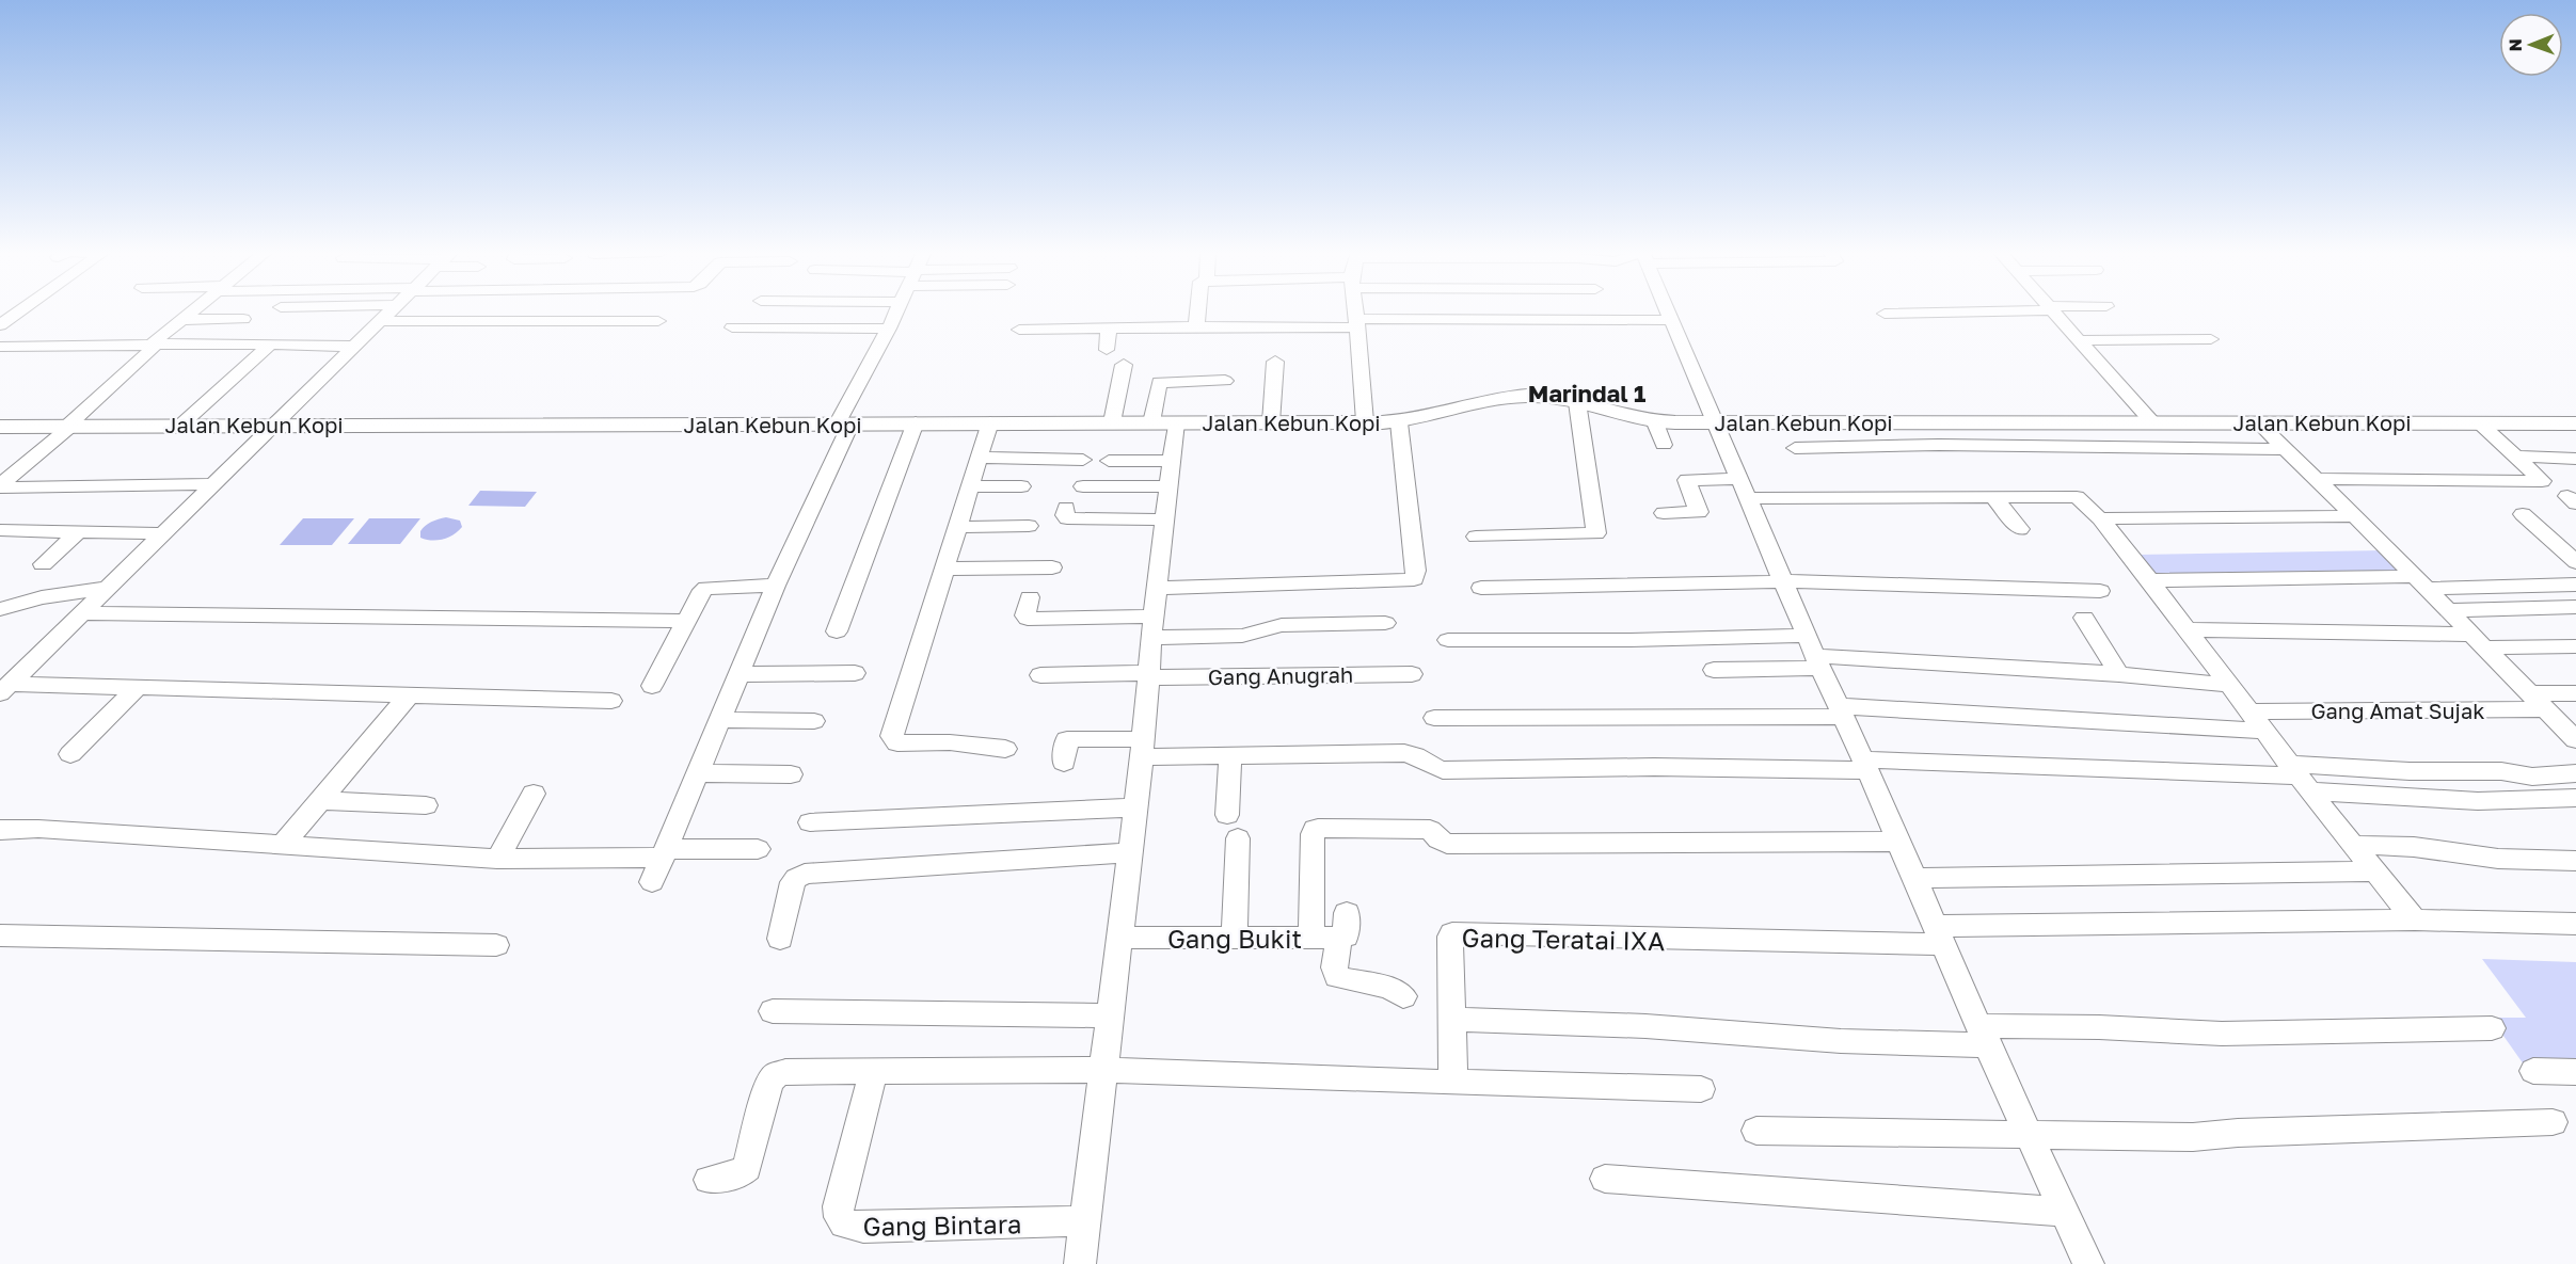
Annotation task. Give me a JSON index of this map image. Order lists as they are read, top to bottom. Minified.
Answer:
{"streets":{"main road":["Jalan Kebun Kopi"],"street":["Gang Anugrah","Gang Amat Sujak","Gang Bukit","Gang Teratai IXA","Gang Bintara"]},"districts":["Marindal 1"],"north":"left"}
